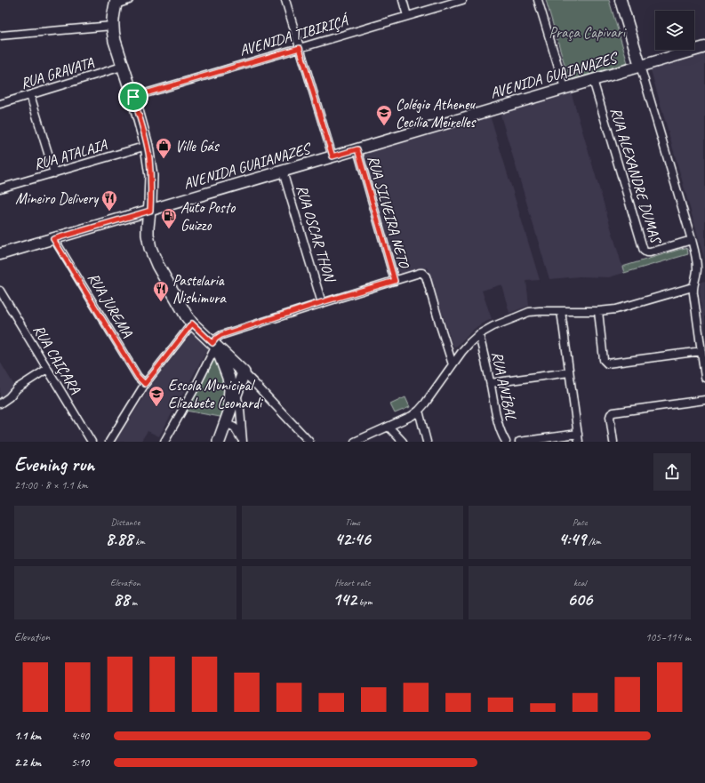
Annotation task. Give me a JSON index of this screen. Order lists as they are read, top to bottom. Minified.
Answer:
{"streets":{"main road":["AVENIDA GUAIANAZES"],"street":["AVENIDA TIBIRIÇÁ","RUA GRAVATA","RUA ATALAIA","RUA ALEXANDRE DUMAS","RUA SILVEIRA NETO","RUA OSCAR THON","RUA JUREMA","RUA CAIÇARA","RUA ANÍBAL"]},"crossings":[["AVENIDA GUAIANAZES","RUA ALEXANDRE DUMAS"],["AVENIDA GUAIANAZES","RUA SILVEIRA NETO"],["AVENIDA GUAIANAZES","RUA OSCAR THON"],["AVENIDA GUAIANAZES","RUA JUREMA"]],"parks":["Praça Capivari"],"places":{"school or university":["Colégio Atheneu Cecília Meirelles","Escola Municipal Elizabete Leonardi"],"shop":["Ville Gás"],"restaurant":["Mineiro Delivery","Pastelaria Nishimura"],"fuel station":["Auto Posto Guizzo"]},"page":{"heading":["Evening run","21:00 · 8 × 1.1 km"],"stats":[["Distance","8.88 km"],["Time","42:46"],["Pace","4:49 /km"],["Elevation","88 m"],["Heart rate","142 bpm"],["kcal","606"]],"chart":["Elevation","105–114 m"],"list":[{"name":"1.1 km","note":"4:40"},{"name":"2.2 km","note":"5:10"}]}}
